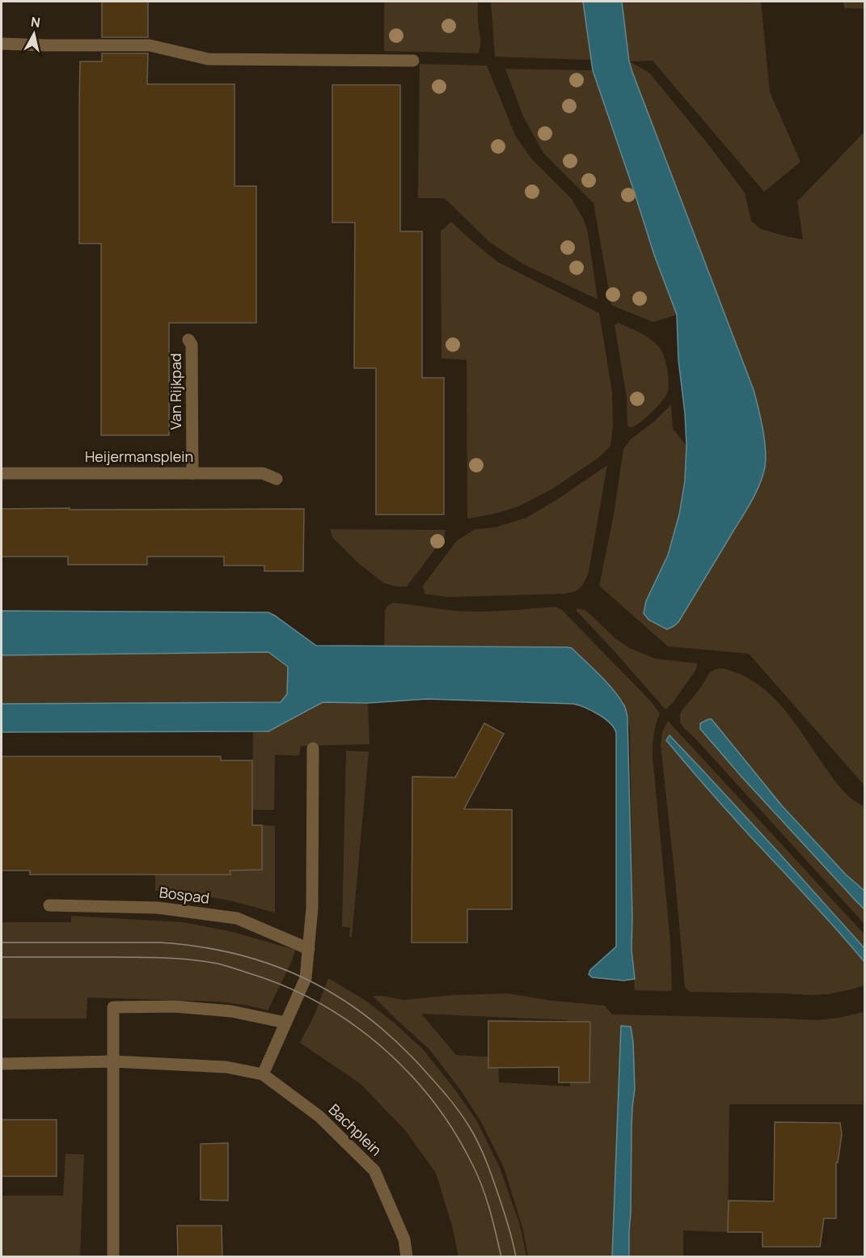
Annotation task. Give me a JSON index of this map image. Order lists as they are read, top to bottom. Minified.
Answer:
{"streets":{"street":["Van Rijkpad","Heijermansplein","Bospad","Bachplein"]},"crossings":[["Van Rijkpad","Heijermansplein"]],"north":"top"}
